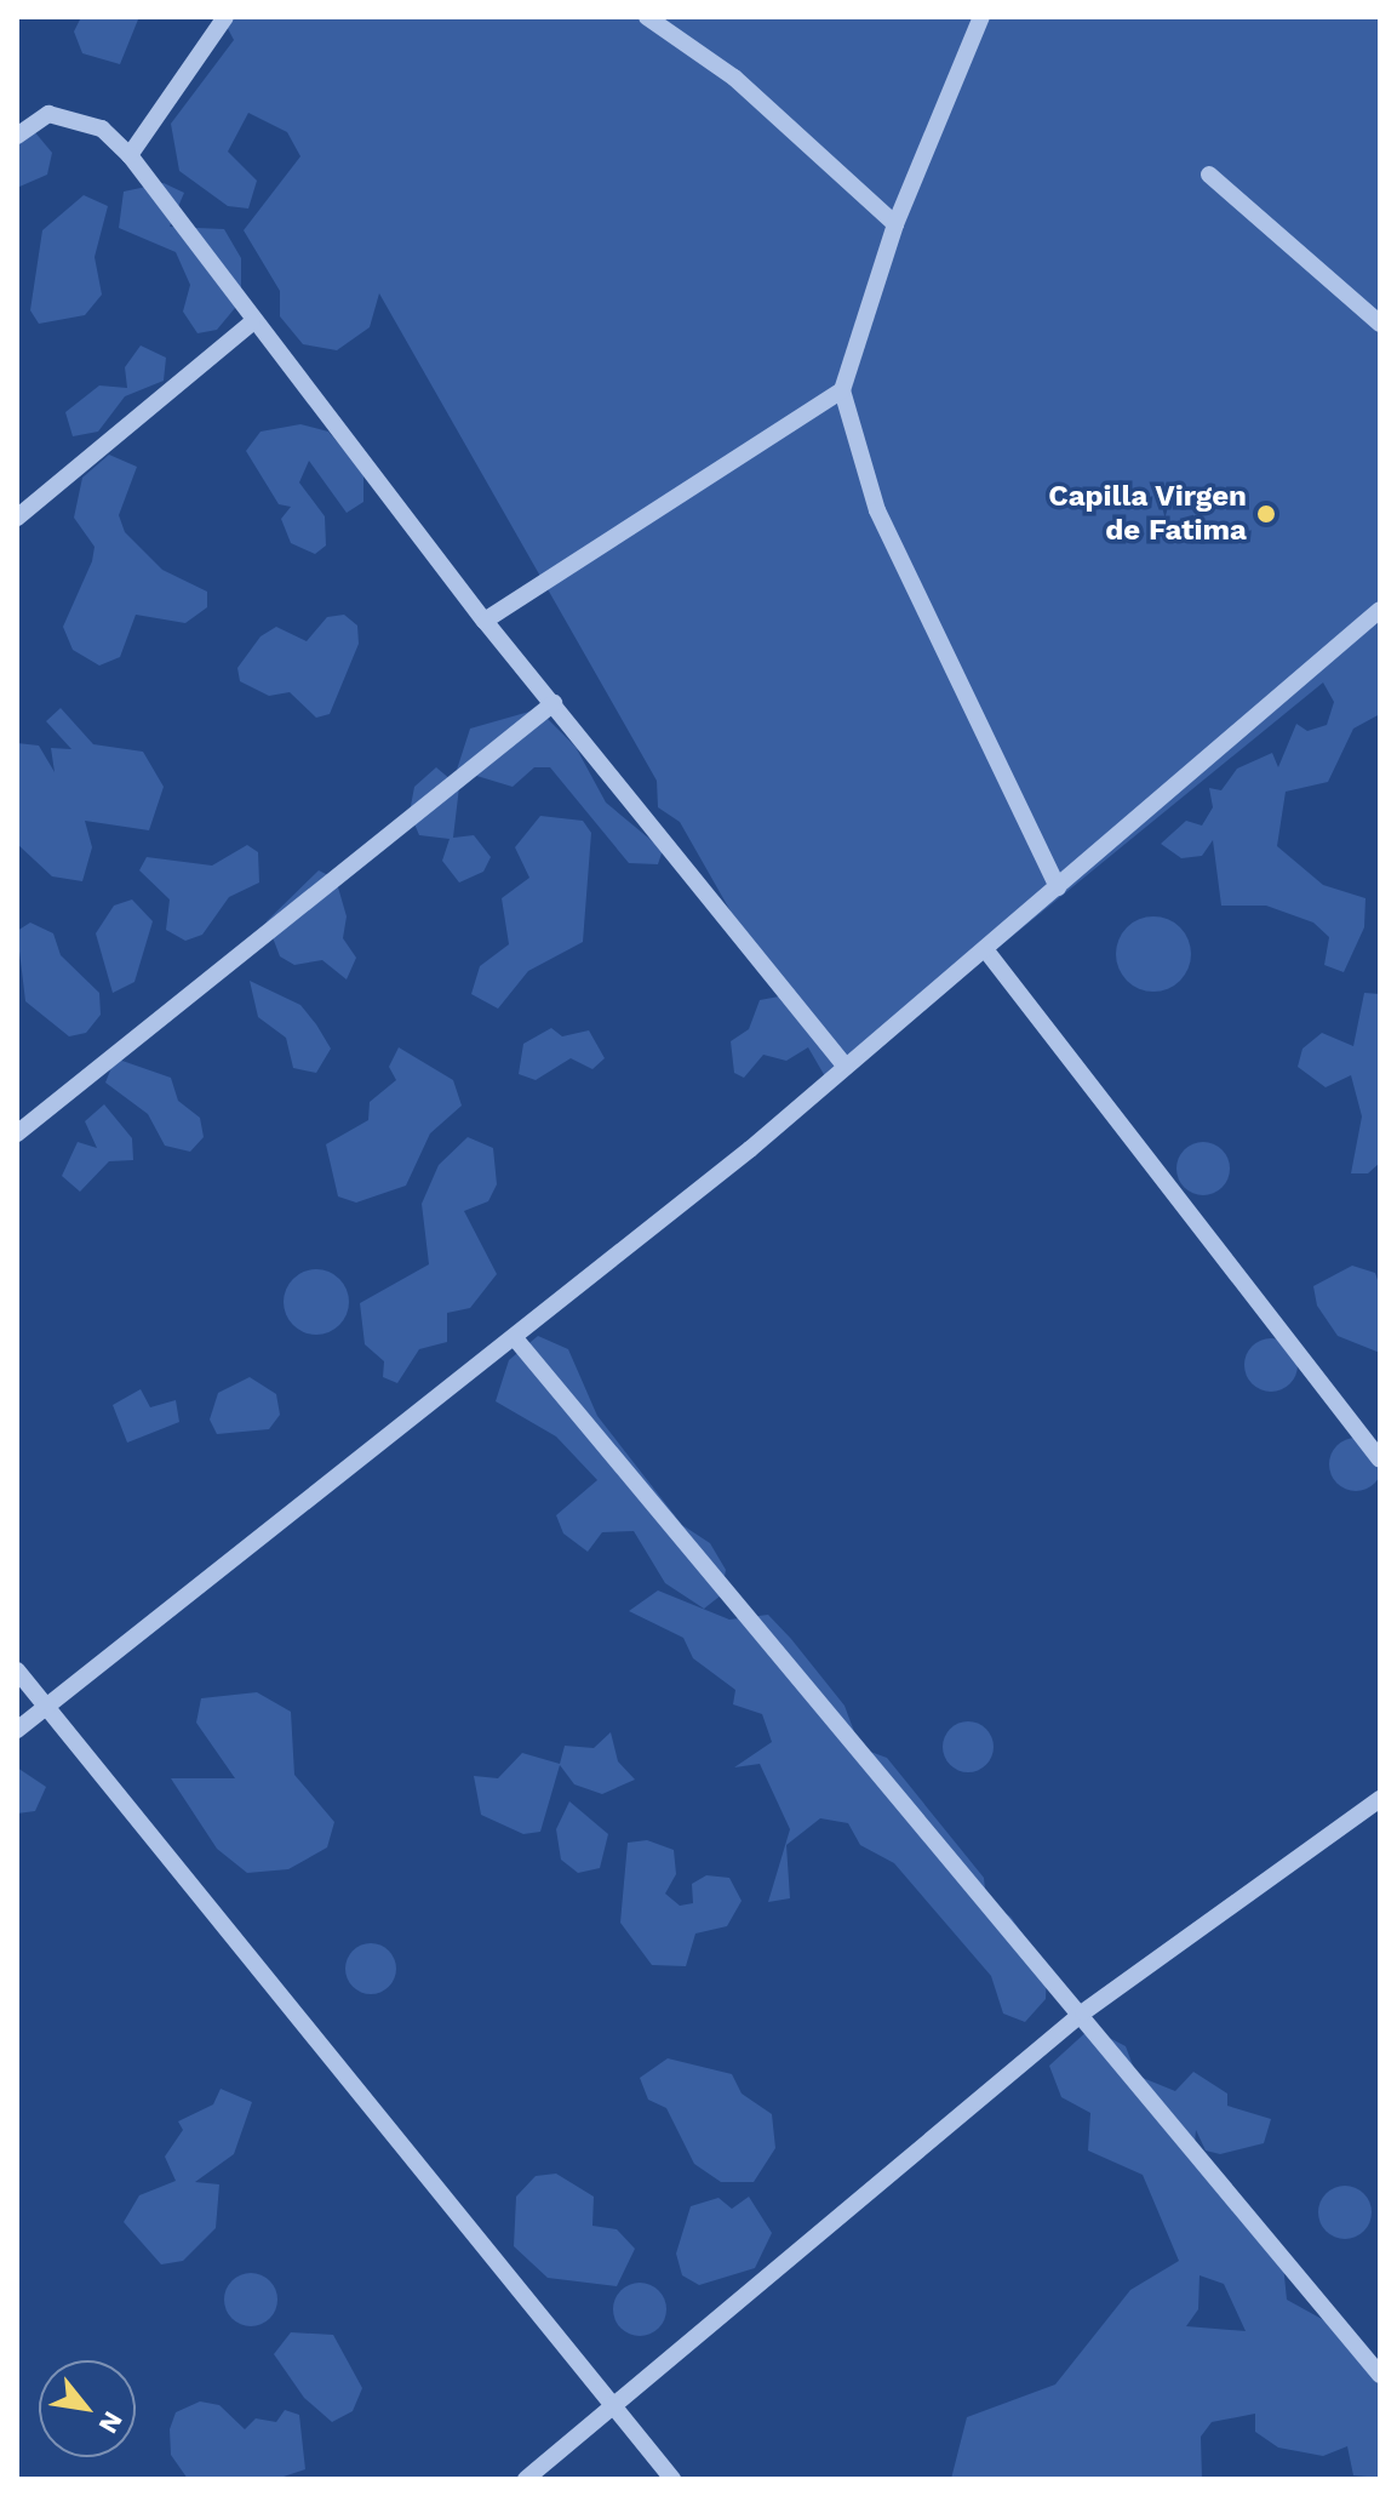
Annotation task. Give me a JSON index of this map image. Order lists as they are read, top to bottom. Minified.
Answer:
{"places":["Capilla Virgen de Fatima"],"north":"bottom right"}
